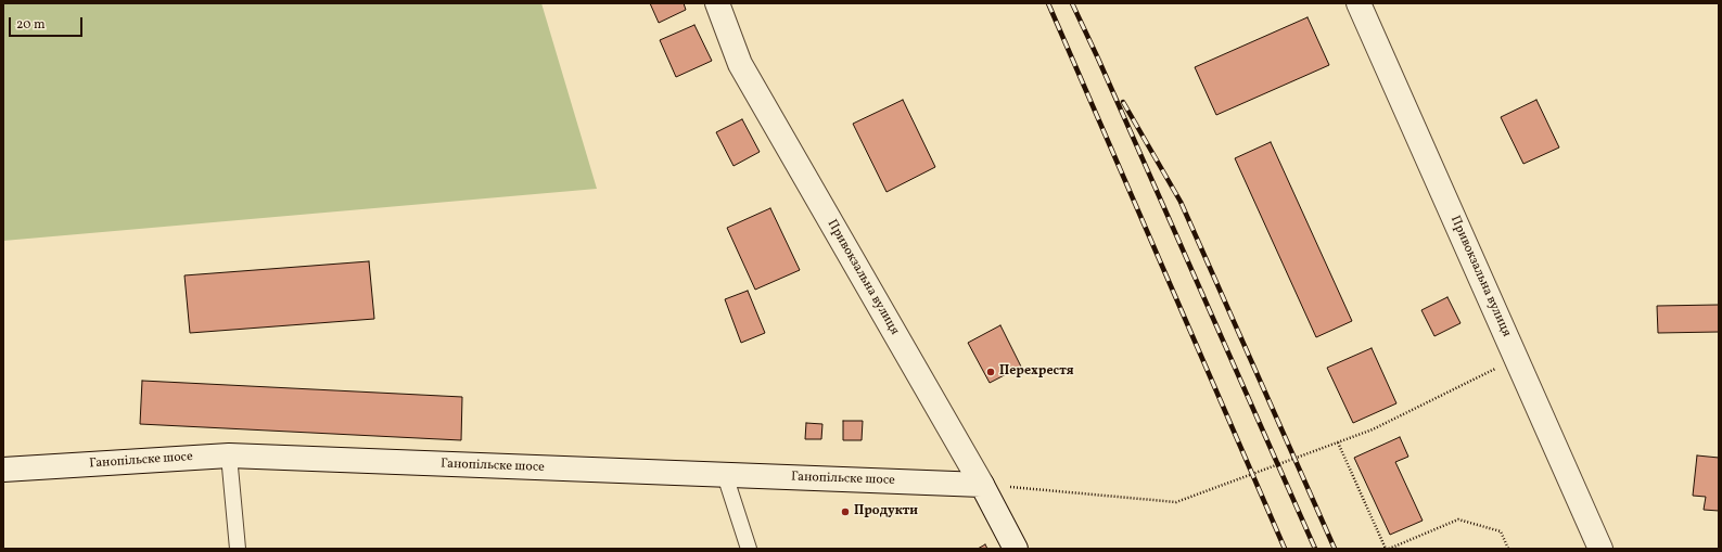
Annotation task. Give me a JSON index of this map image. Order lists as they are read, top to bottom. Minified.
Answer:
{"streets":{"street":["Привокзальна вулиця","Ганопільске шосе"]},"crossings":[["Привокзальна вулиця","Ганопільске шосе"]],"places":["Перехрестя","Продукти"],"scale_bar":"20 m"}
